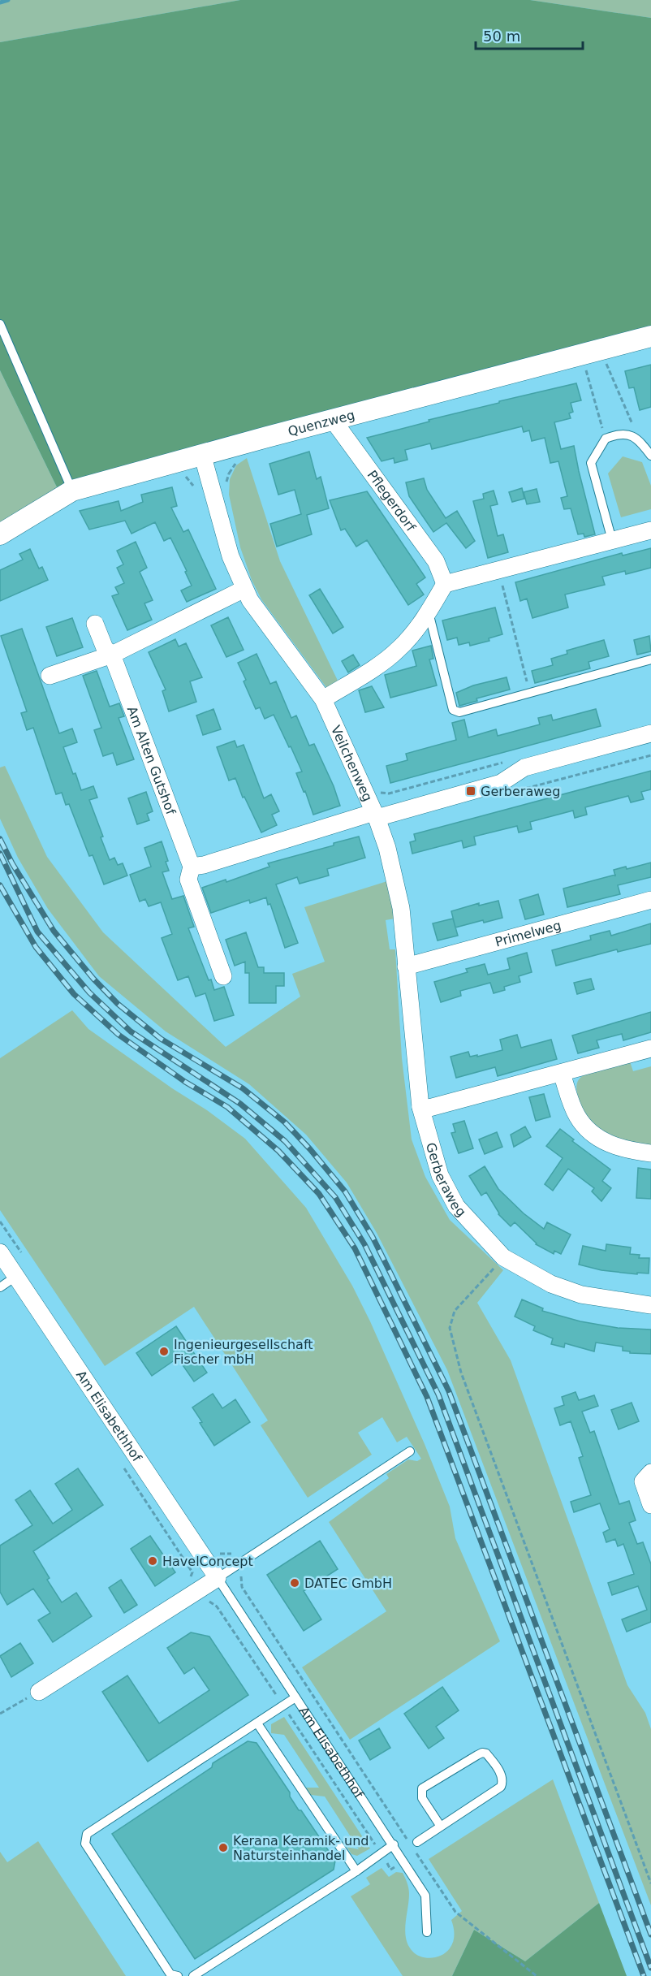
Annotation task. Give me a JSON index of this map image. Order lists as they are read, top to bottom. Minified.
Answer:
{"streets":{"street":["Quenzweg","Pflegerdorf","Am Alten Gutshof","Veilchenweg","Primelweg","Gerberaweg","Am Elisabethhof"]},"crossings":[["Quenzweg","Pflegerdorf"],["Quenzweg","Veilchenweg"],["Veilchenweg","Gerberaweg"],["Primelweg","Gerberaweg"]],"places":{"transit":["Gerberaweg"],"other":["Ingenieurgesellschaft Fischer mbH","HavelConcept","DATEC GmbH","Kerana Keramik- und Natursteinhandel"]},"scale_bar":"50 m"}
